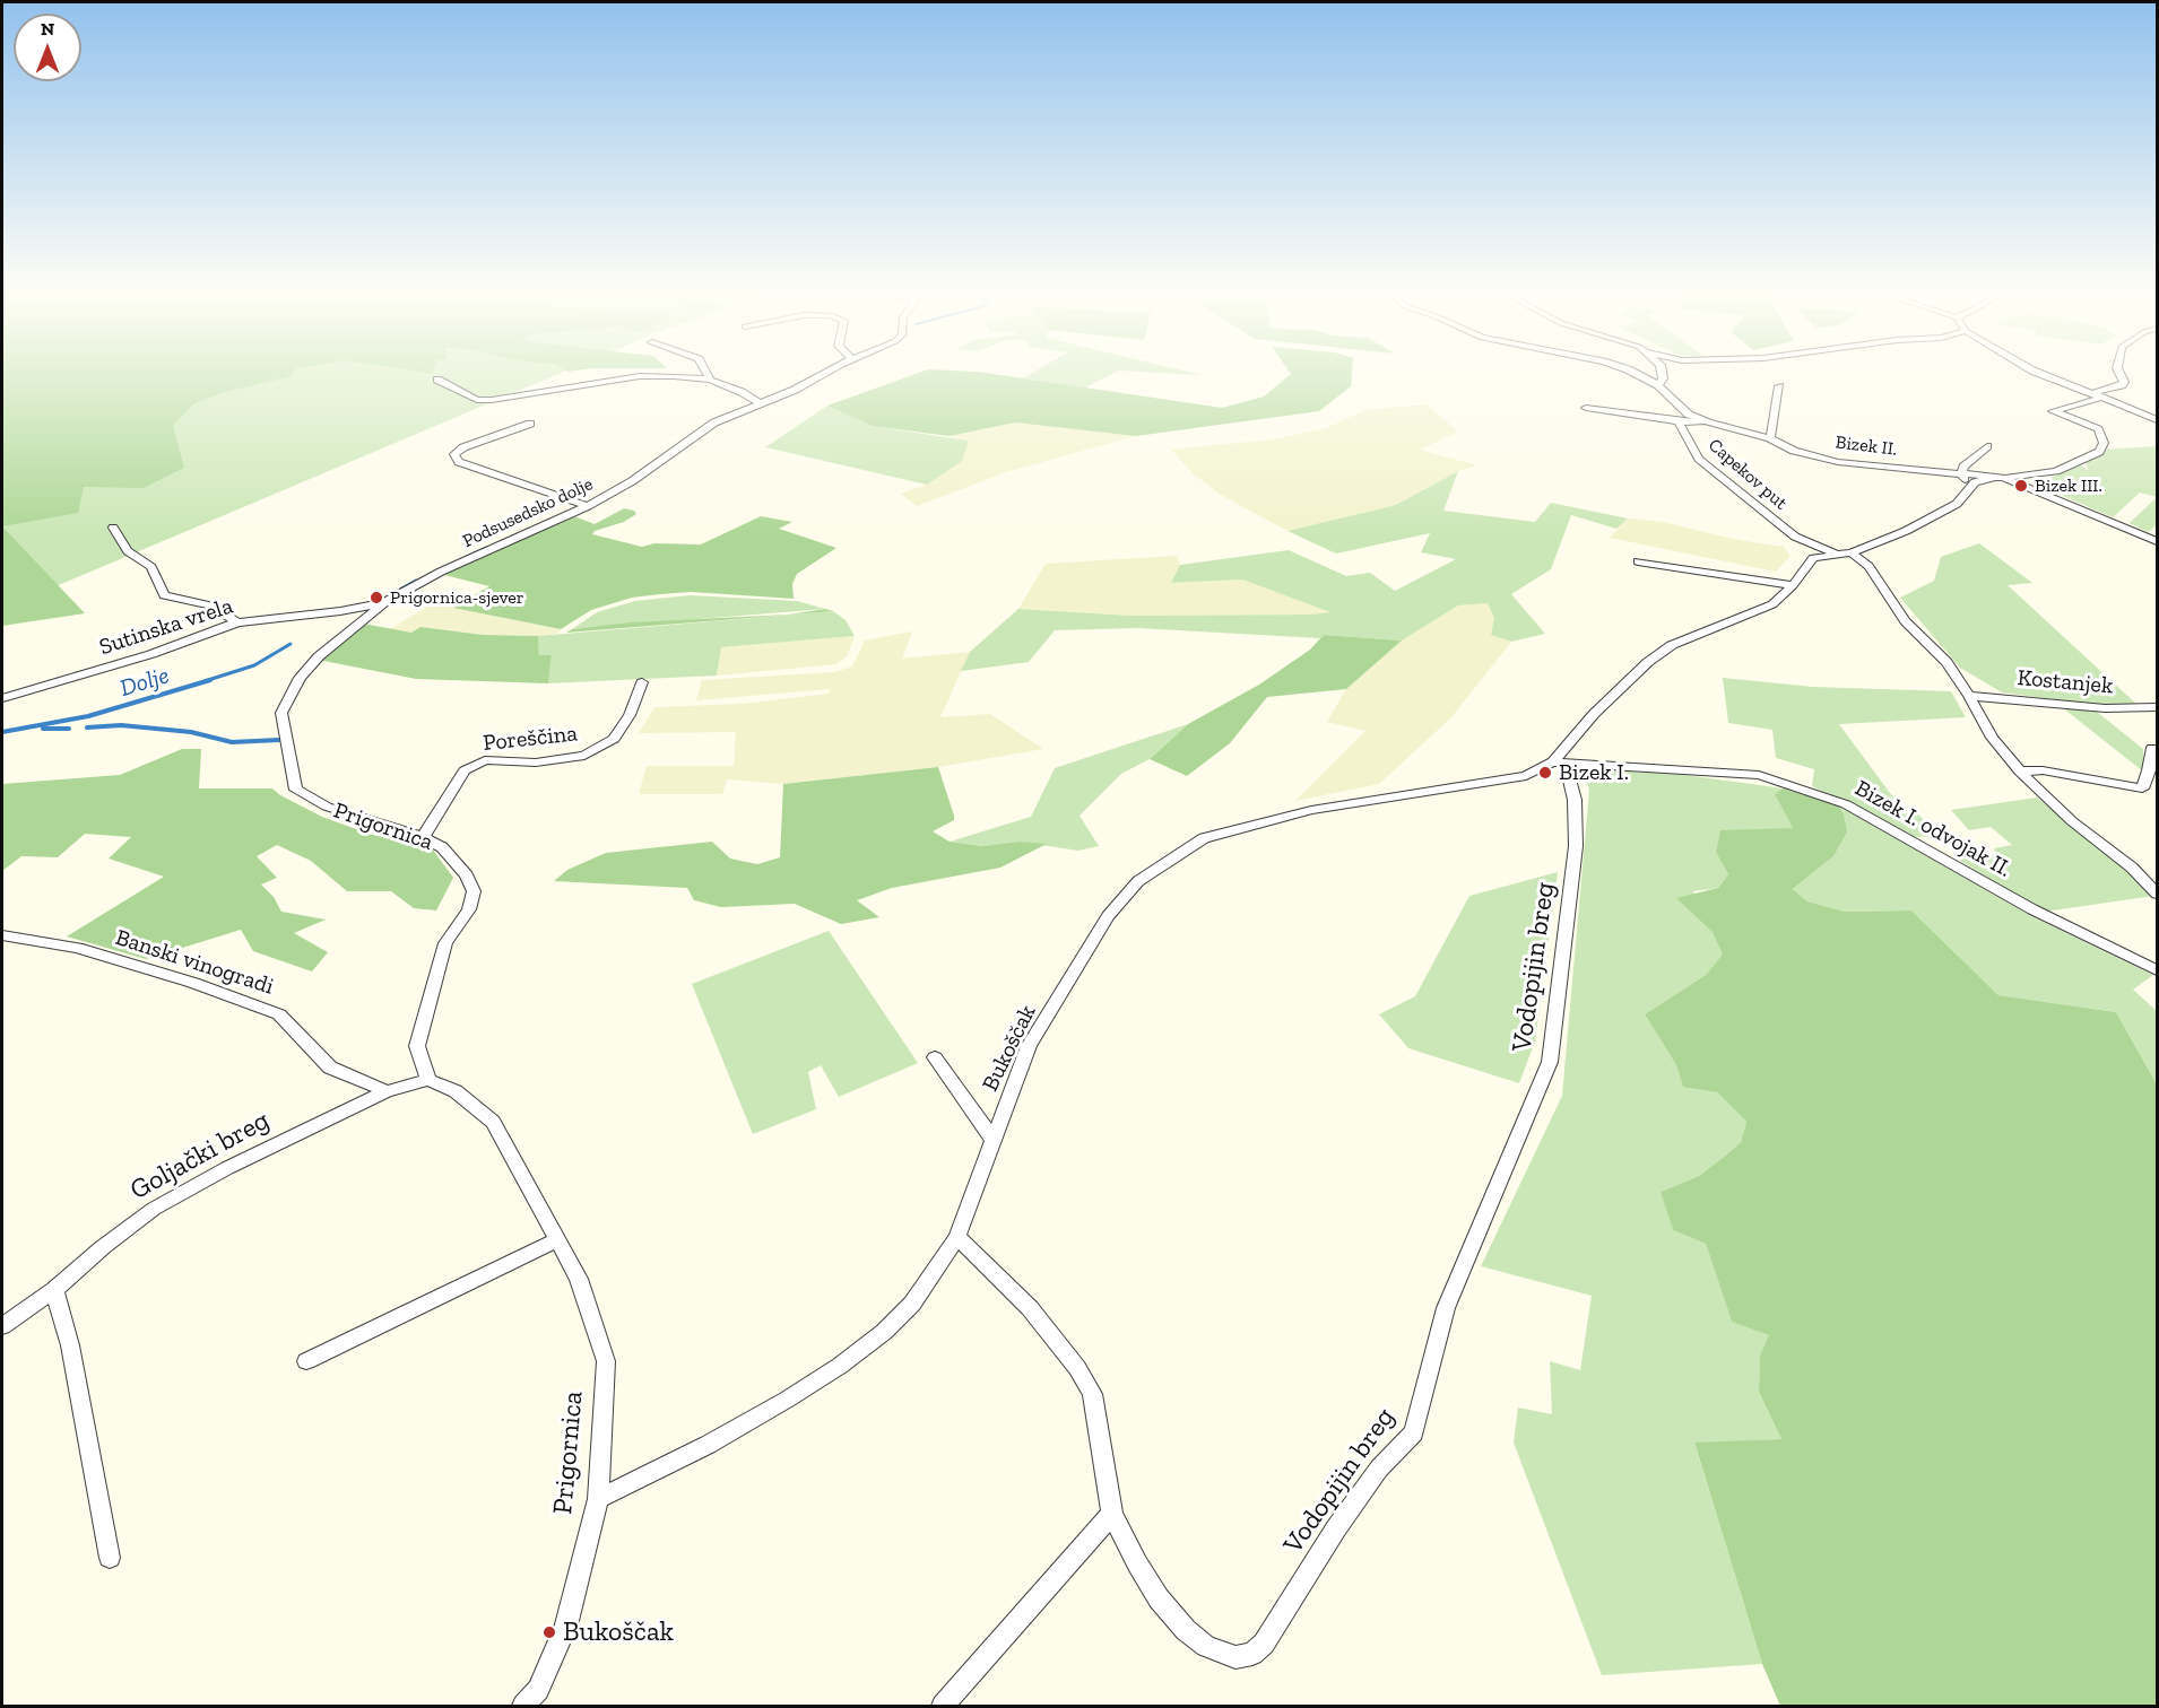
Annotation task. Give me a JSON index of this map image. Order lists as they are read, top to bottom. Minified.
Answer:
{"streets":{"street":["Bizek II.","Capekov put","Podsusedsko dolje","Sutinska vrela","Kostanjek","Poreščina","Prigornica","Bizek I. odvojak II.","Banski vinogradi","Vodopijin breg","Bukoščak","Goljački breg"]},"crossings":[["Bizek II.","Capekov put"],["Podsusedsko dolje","Sutinska vrela"],["Podsusedsko dolje","Prigornica"],["Sutinska vrela","Prigornica"],["Poreščina","Prigornica"],["Prigornica","Bukoščak"],["Bizek I. odvojak II.","Vodopijin breg"],["Bizek I. odvojak II.","Bukoščak"],["Banski vinogradi","Goljački breg"],["Vodopijin breg","Bukoščak"]],"water":["Dolje"],"places":["Bizek III.","Prigornica-sjever","Bizek I.","Bukoščak"],"north":"top"}
